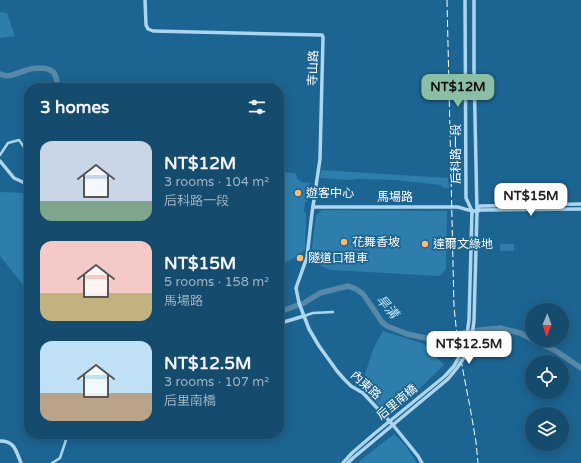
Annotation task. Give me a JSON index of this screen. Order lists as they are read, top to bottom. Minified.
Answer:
{"streets":{"street":["寺山路","后科路一段","馬場路","內東路","后里南橋"]},"crossings":[["寺山路","馬場路"],["寺山路","內東路"],["后科路一段","馬場路"],["后科路一段","后里南橋"],["馬場路","后里南橋"]],"water":["旱溝"],"places":["遊客中心","花舞香坡","達爾文綠地","隧道口租車"],"north":"bottom","page":{"price":["NT$12M","NT$15M","NT$12.5M"],"heading":"3 homes","list":[{"name":"NT$12M","note":"3 rooms · 104 m² · 后科路一段"},{"name":"NT$15M","note":"5 rooms · 158 m² · 馬場路"},{"name":"NT$12.5M","note":"3 rooms · 107 m² · 后里南橋"}]}}
